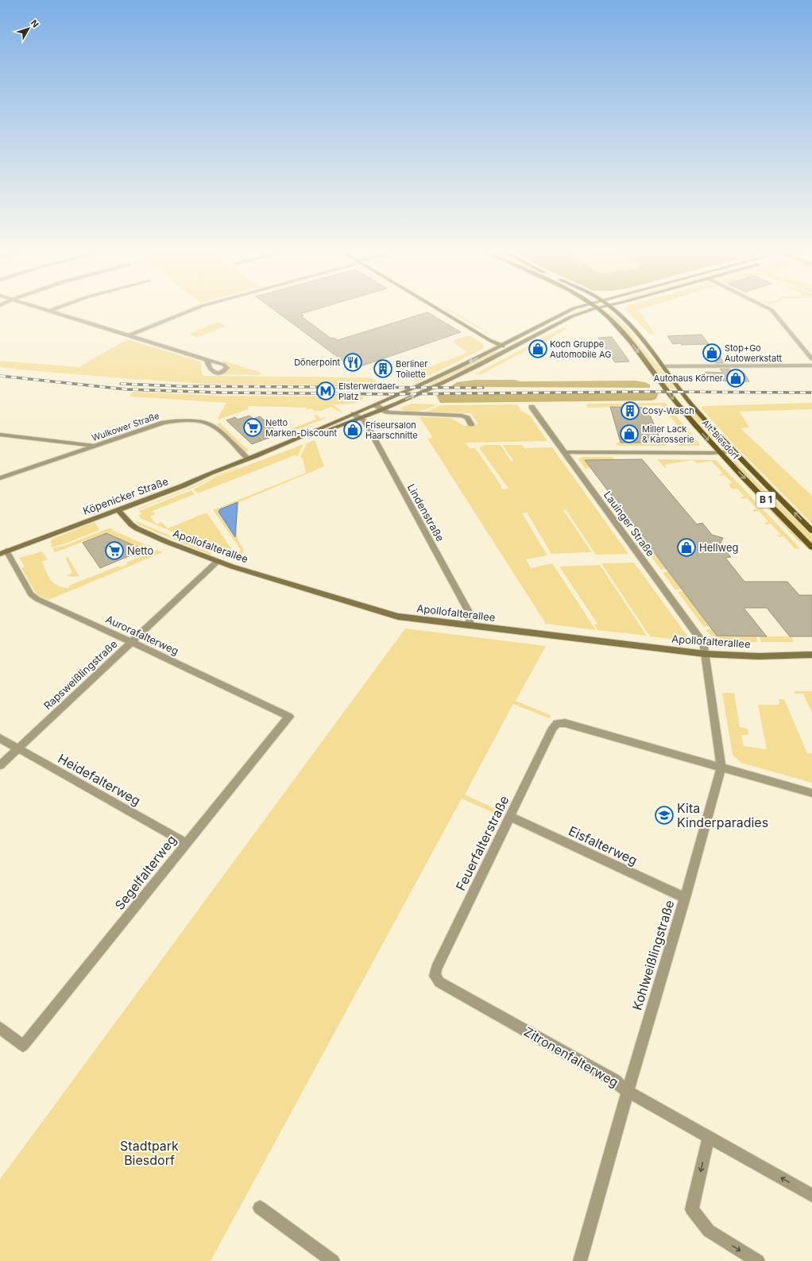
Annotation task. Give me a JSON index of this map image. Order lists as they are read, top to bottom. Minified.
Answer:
{"streets":{"main road":["Alt-Biesdorf","Köpenicker Straße","B 1","Apollofalterallee"],"street":["Wulkower Straße","Lindenstraße","Lauinger Straße","Aurorafalterweg","Rapsweißlingstraße","Heidefalterweg","Feuerfalterstraße","Eisfalterweg","Segelfalterweg","Kohlweißlingstraße","Zitronenfalterweg"]},"crossings":[["Wulkower Straße","Köpenicker Straße"],["Alt-Biesdorf","Köpenicker Straße"],["Köpenicker Straße","Lindenstraße"],["Köpenicker Straße","Apollofalterallee"],["Köpenicker Straße","Aurorafalterweg"],["Lindenstraße","Apollofalterallee"],["Lauinger Straße","Apollofalterallee"],["Lauinger Straße","Kohlweißlingstraße"],["Apollofalterallee","Rapsweißlingstraße"],["Apollofalterallee","Kohlweißlingstraße"],["Aurorafalterweg","Rapsweißlingstraße"],["Aurorafalterweg","Segelfalterweg"],["Rapsweißlingstraße","Heidefalterweg"],["Heidefalterweg","Segelfalterweg"],["Feuerfalterstraße","Eisfalterweg"],["Feuerfalterstraße","Kohlweißlingstraße"],["Feuerfalterstraße","Zitronenfalterweg"],["Eisfalterweg","Kohlweißlingstraße"],["Kohlweißlingstraße","Zitronenfalterweg"]],"parks":["Stadtpark Biesdorf"],"places":{"shop":["Koch Gruppe Automobile AG","Stop+Go Autowerkstatt","Autohaus Körner","Friseursalon Haarschnitte","Miller Lack & Karosserie","Hellweg"],"restaurant":["Dönerpoint"],"building":["Berliner Toilette","Cosy-Wasch"],"metro station":["Elsterwerdaer Platz"],"supermarket":["Netto Marken-Discount","Netto"],"school or university":["Kita Kinderparadies"]},"north":"top right"}
